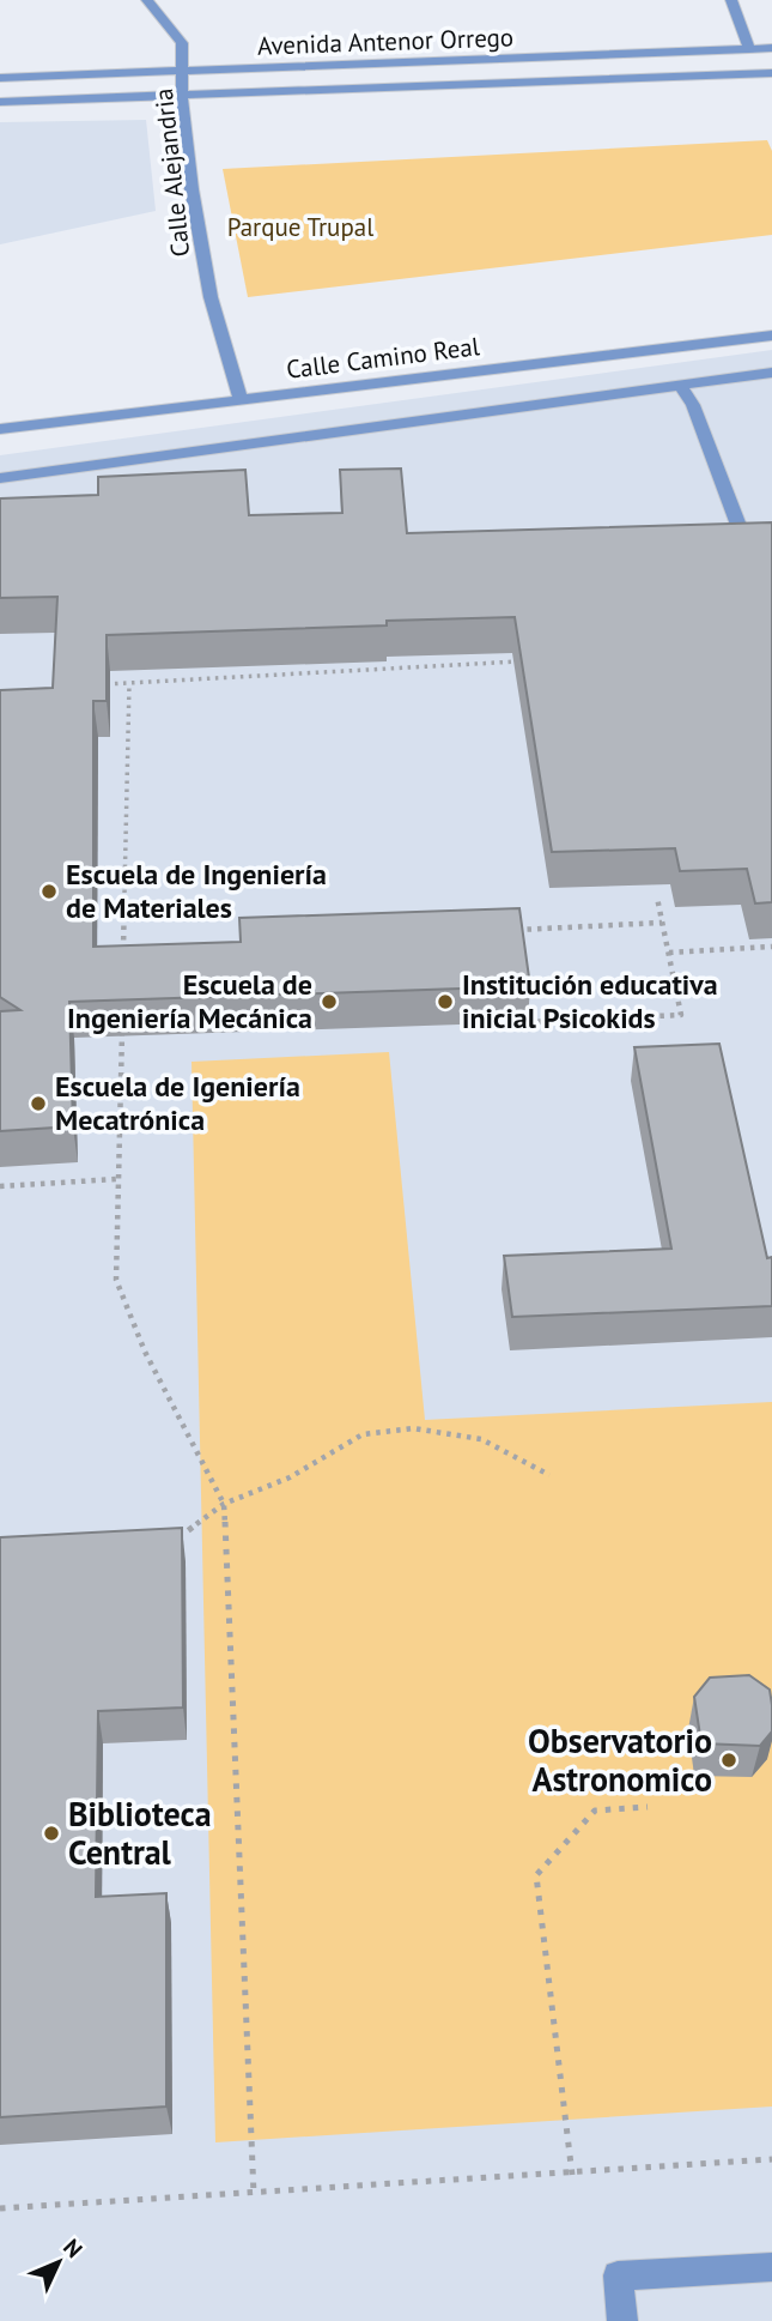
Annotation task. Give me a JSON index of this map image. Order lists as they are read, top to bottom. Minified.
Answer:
{"streets":{"street":["Avenida Antenor Orrego","Calle Alejandria","Calle Camino Real"]},"crossings":[["Avenida Antenor Orrego","Calle Alejandria"],["Calle Alejandria","Calle Camino Real"]],"parks":["Parque Trupal"],"places":["Escuela de Ingeniería de Materiales","Escuela de Ingeniería Mecánica","Institución educativa inicial Psicokids","Escuela de Igeniería Mecatrónica","Observatorio Astronomico","Biblioteca Central"],"north":"top right"}
